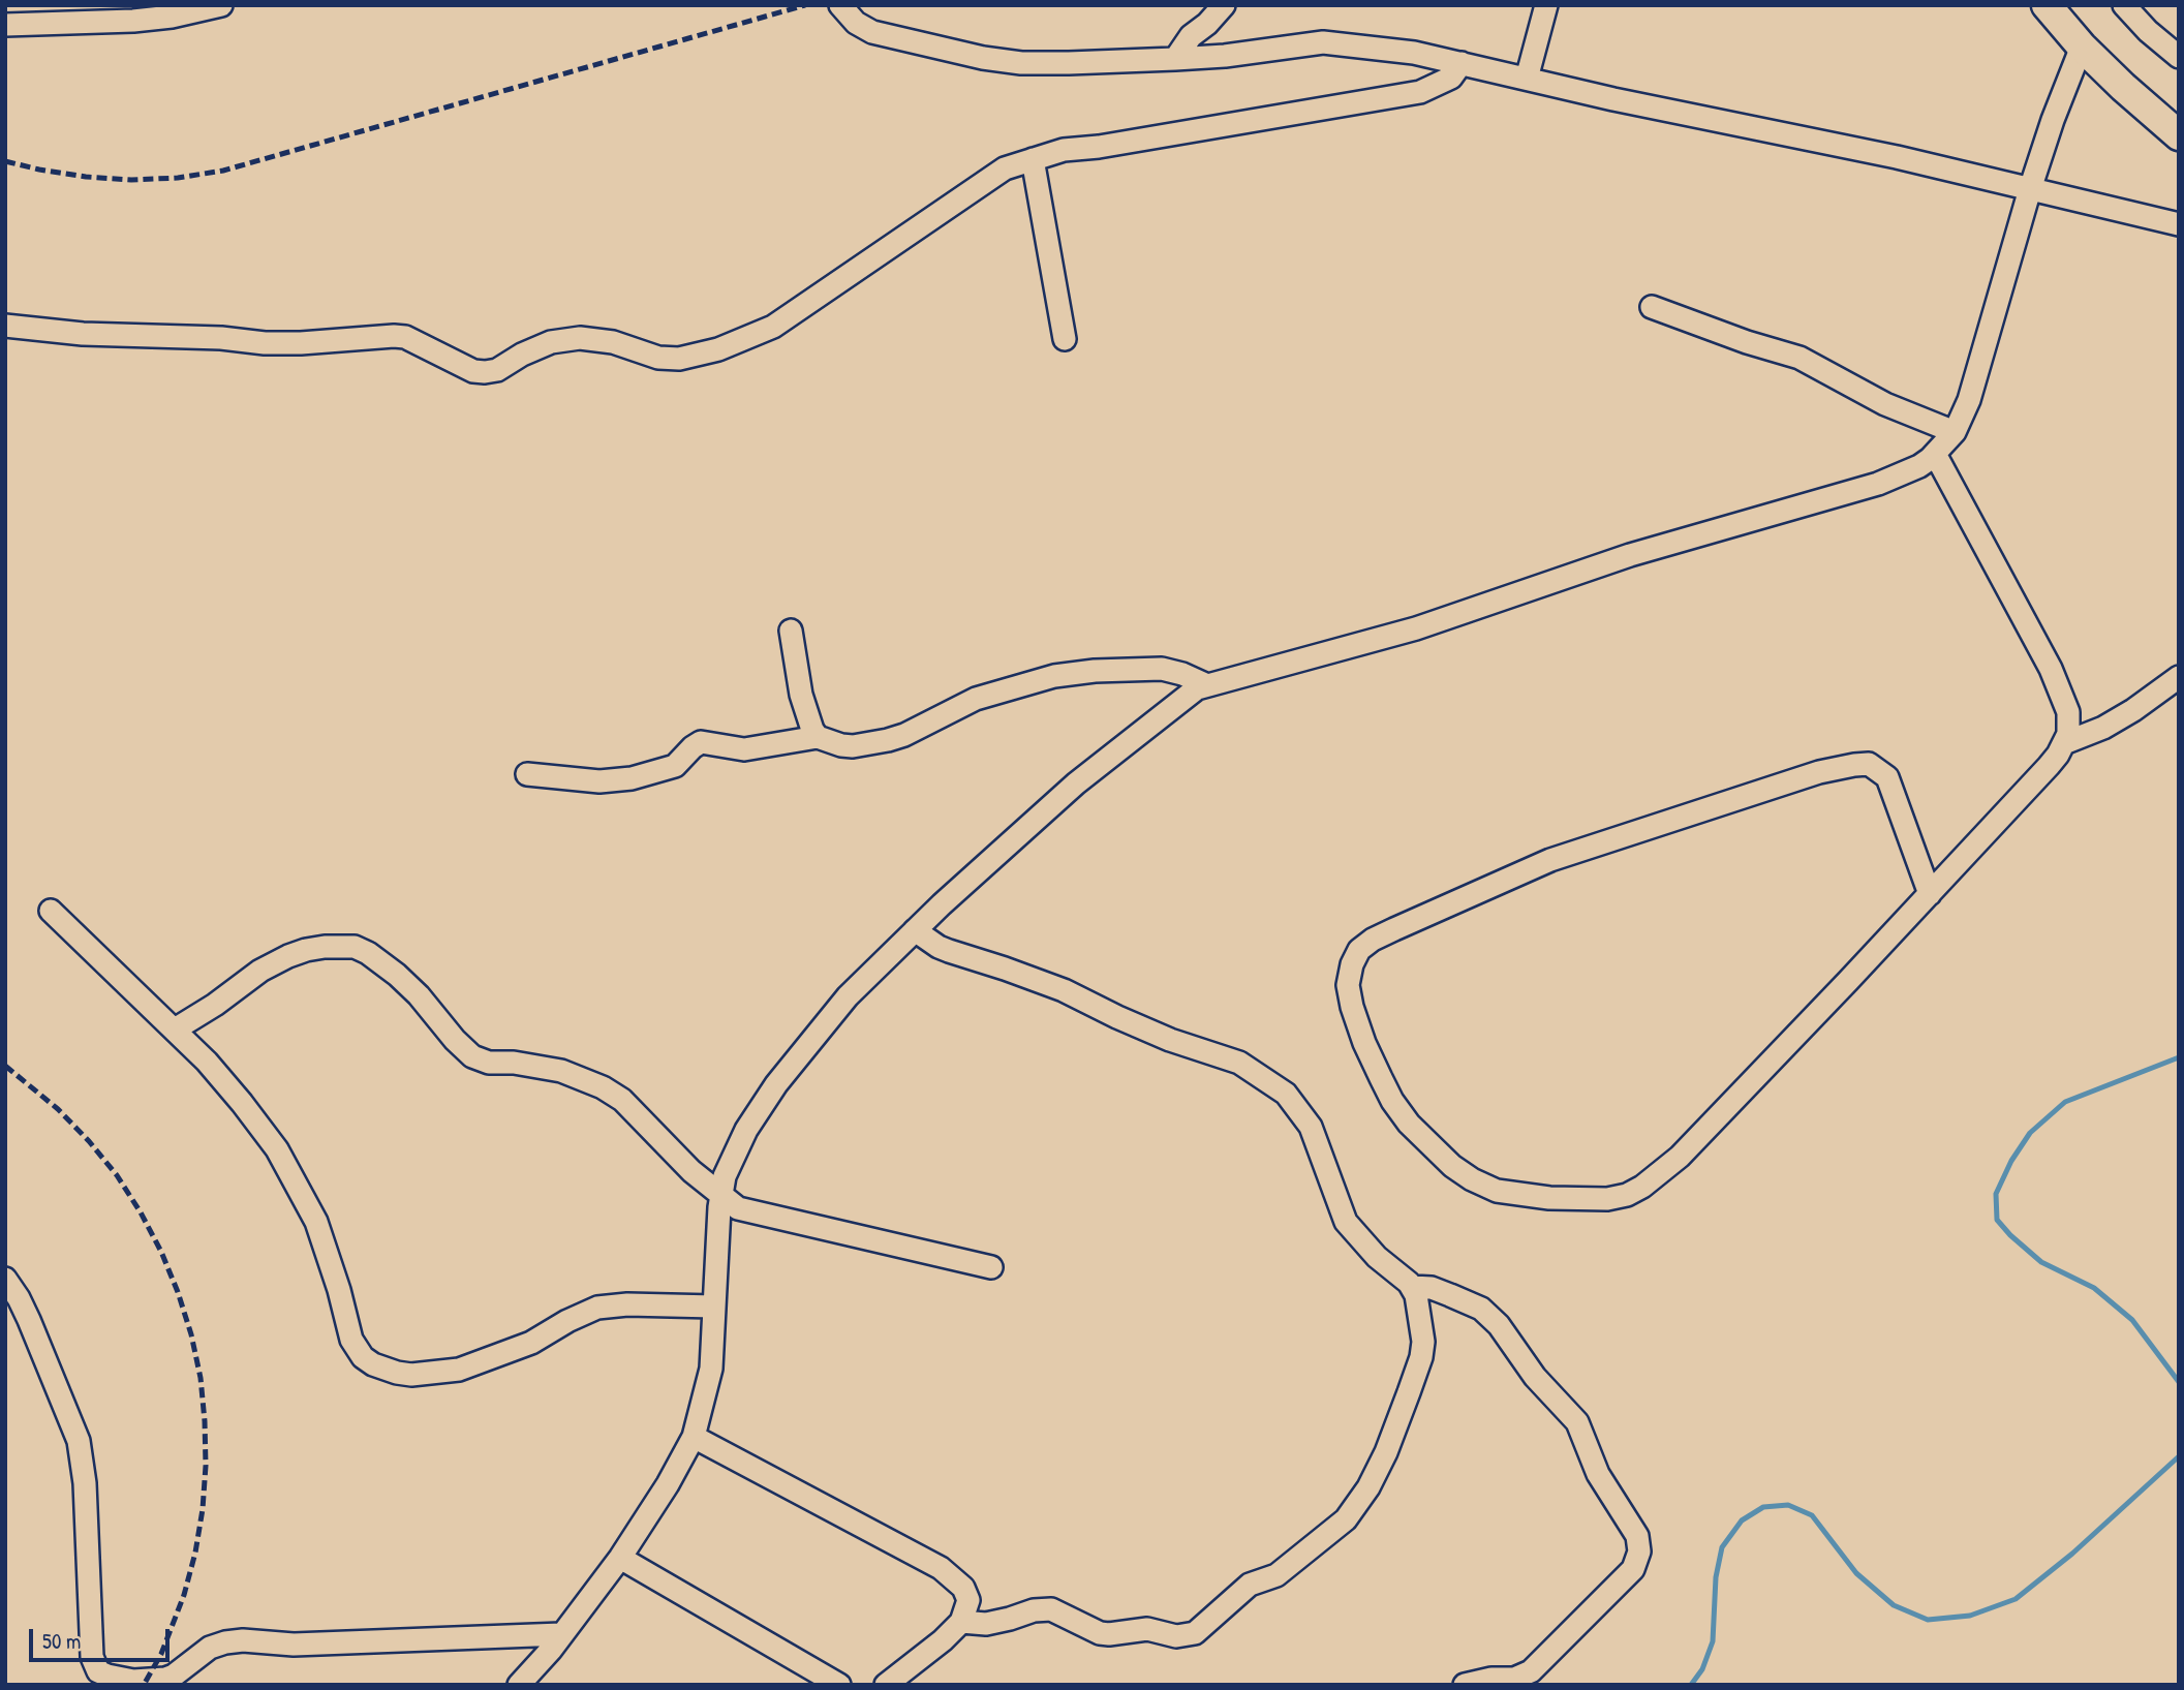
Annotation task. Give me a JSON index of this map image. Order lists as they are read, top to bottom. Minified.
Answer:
{"scale_bar":"50 m"}
